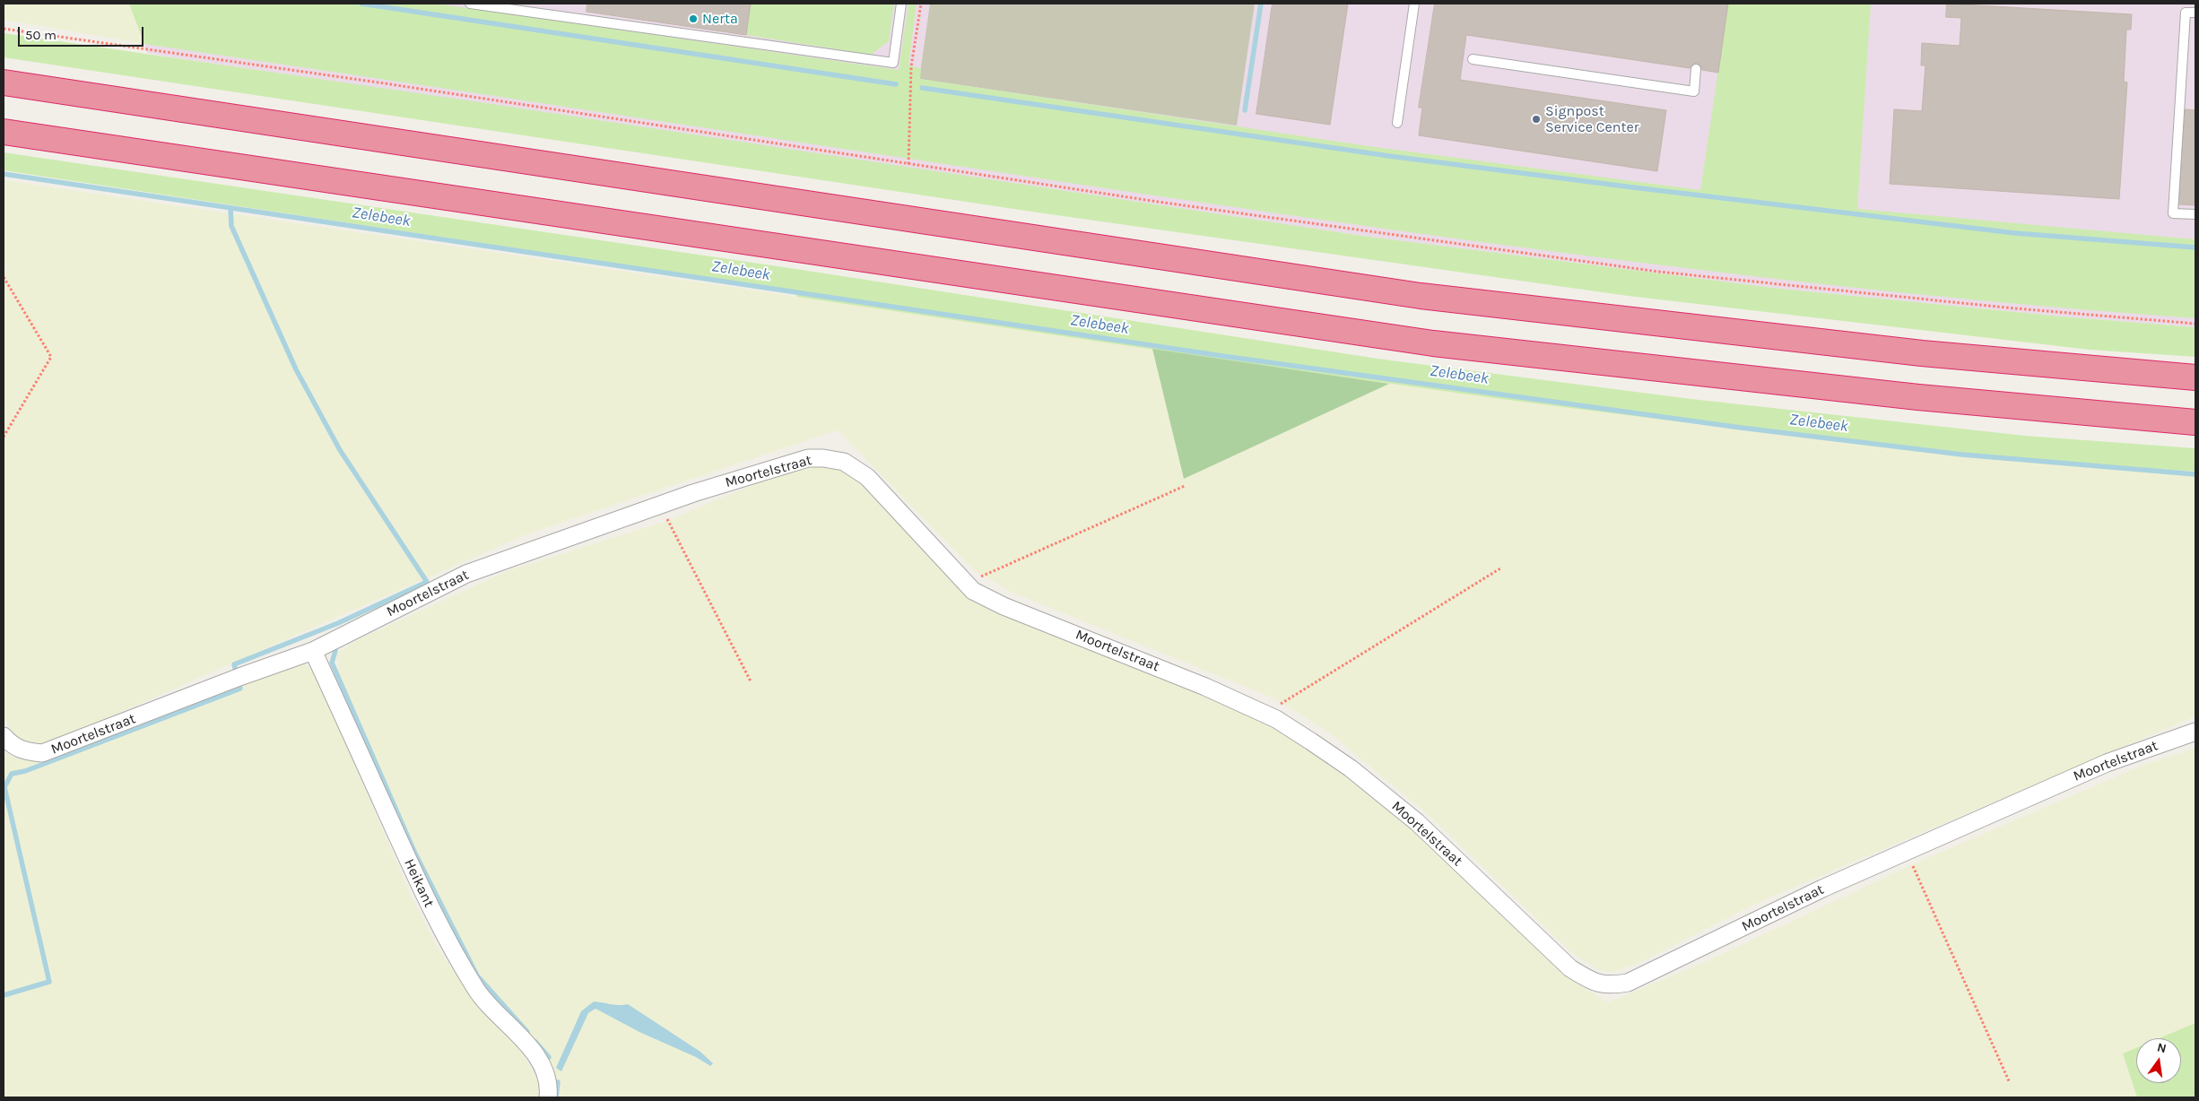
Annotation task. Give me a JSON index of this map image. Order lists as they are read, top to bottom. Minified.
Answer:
{"streets":{"street":["Moortelstraat","Heikant"]},"crossings":[["Moortelstraat","Heikant"]],"water":["Zelebeek"],"places":["Nerta","Signpost Service Center"],"scale_bar":"50 m","north":"top"}
